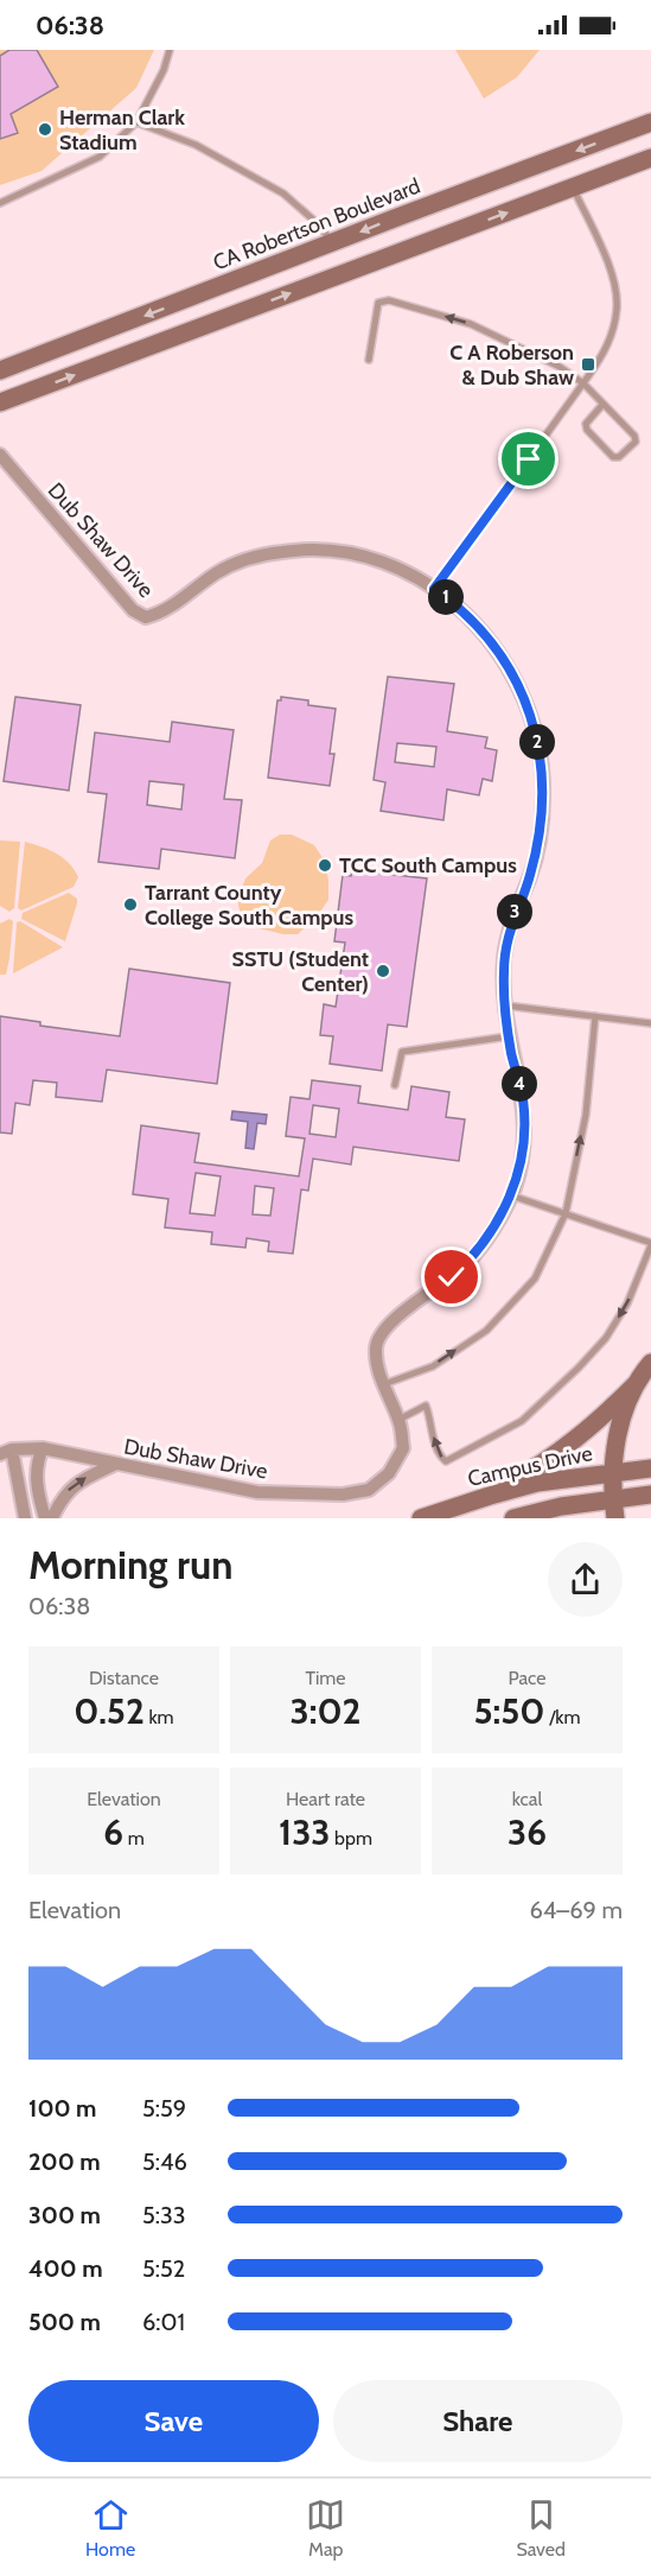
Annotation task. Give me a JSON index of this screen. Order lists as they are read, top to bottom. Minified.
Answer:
{"streets":{"street":["CA Robertson Boulevard","Dub Shaw Drive","Campus Drive"]},"places":{"other":["Herman Clark Stadium","TCC South Campus","Tarrant County College South Campus","SSTU (Student Center)"],"transit":["C A Roberson & Dub Shaw"]},"page":{"status":"06:38","pins":["1","2","3","4"],"heading":["Morning run","06:38"],"stats":[["Distance","0.52 km"],["Time","3:02"],["Pace","5:50 /km"],["Elevation","6 m"],["Heart rate","133 bpm"],["kcal","36"]],"chart":["Elevation","64–69 m"],"list":[{"name":"100 m","note":"5:59"},{"name":"200 m","note":"5:46"},{"name":"300 m","note":"5:33"},{"name":"400 m","note":"5:52"},{"name":"500 m","note":"6:01"}],"buttons":["Save","Share"],"tabs":["Home","Map","Saved"]}}
